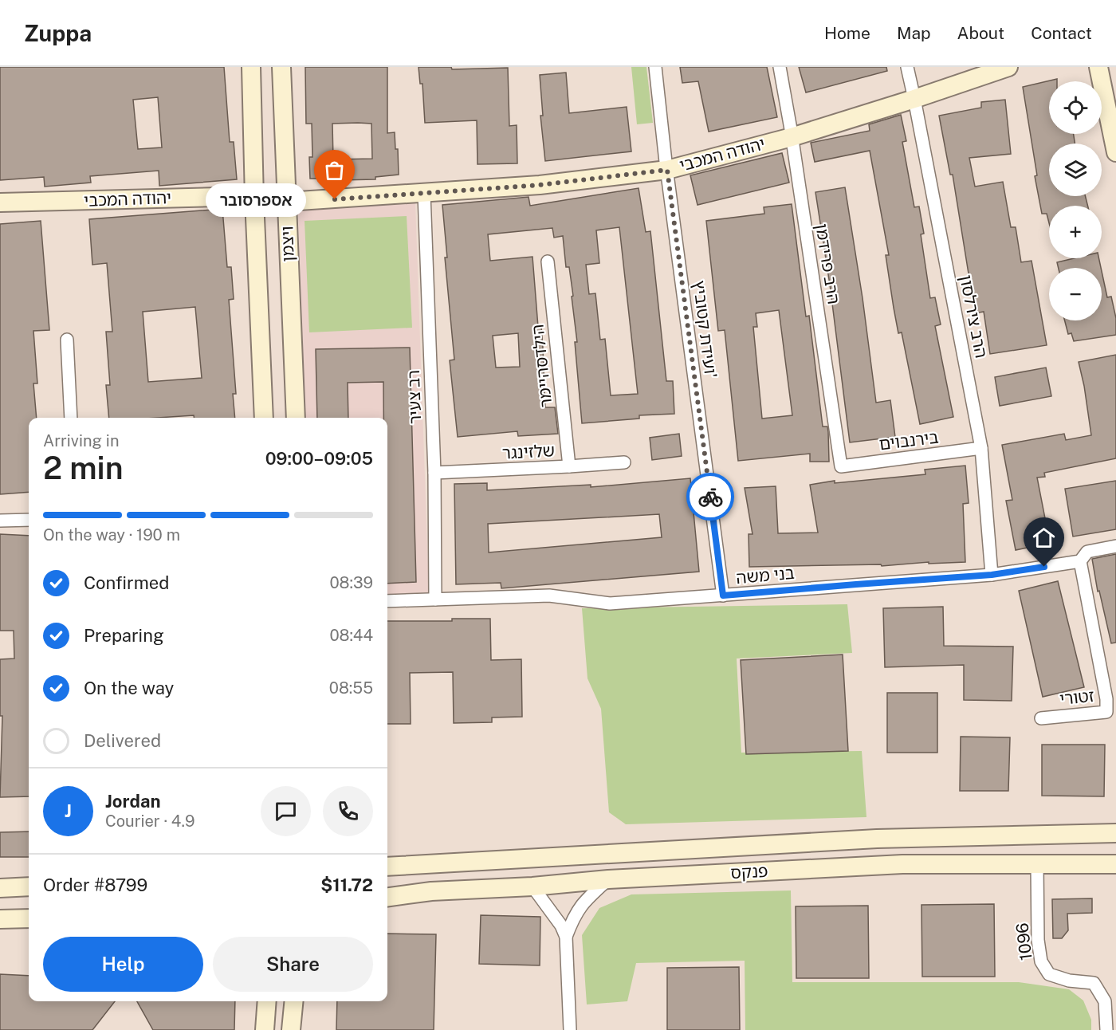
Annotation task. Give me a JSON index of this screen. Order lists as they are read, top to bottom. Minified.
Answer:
{"streets":{"street":["יהודה המכבי","ויצמן","הרב פרידמן","הרב צירלסון","ועידת קטוביץ'","הילדסהיימר","רב צעיר","בירנבוים","שלזינגר","בני משה","זטורי","פנקס","1096"]},"crossings":[["יהודה המכבי","ויצמן"],["יהודה המכבי","הרב פרידמן"],["יהודה המכבי","הרב צירלסון"],["יהודה המכבי","ועידת קטוביץ'"],["יהודה המכבי","רב צעיר"],["הרב פרידמן","בירנבוים"],["הרב צירלסון","בירנבוים"],["הרב צירלסון","בני משה"],["ועידת קטוביץ'","בני משה"],["הילדסהיימר","שלזינגר"],["רב צעיר","שלזינגר"],["רב צעיר","בני משה"],["בני משה","זטורי"],["פנקס","1096"]],"places":["אספרסובר"],"page":{"header":"Zuppa","nav":["Home","Map","About","Contact"],"map_buttons":["+","−"],"bubble":"אספרסובר","heading":["2 min","Arriving in","09:00–09:05"],"panel":["Jordan","Courier · 4.9","Order #8799","$11.72"],"bar":"On the way · 190 m","list":[["Confirmed","08:39"],["Preparing","08:44"],["On the way","08:55"],"Delivered"],"round":"J","buttons":["Help","Share"]}}
